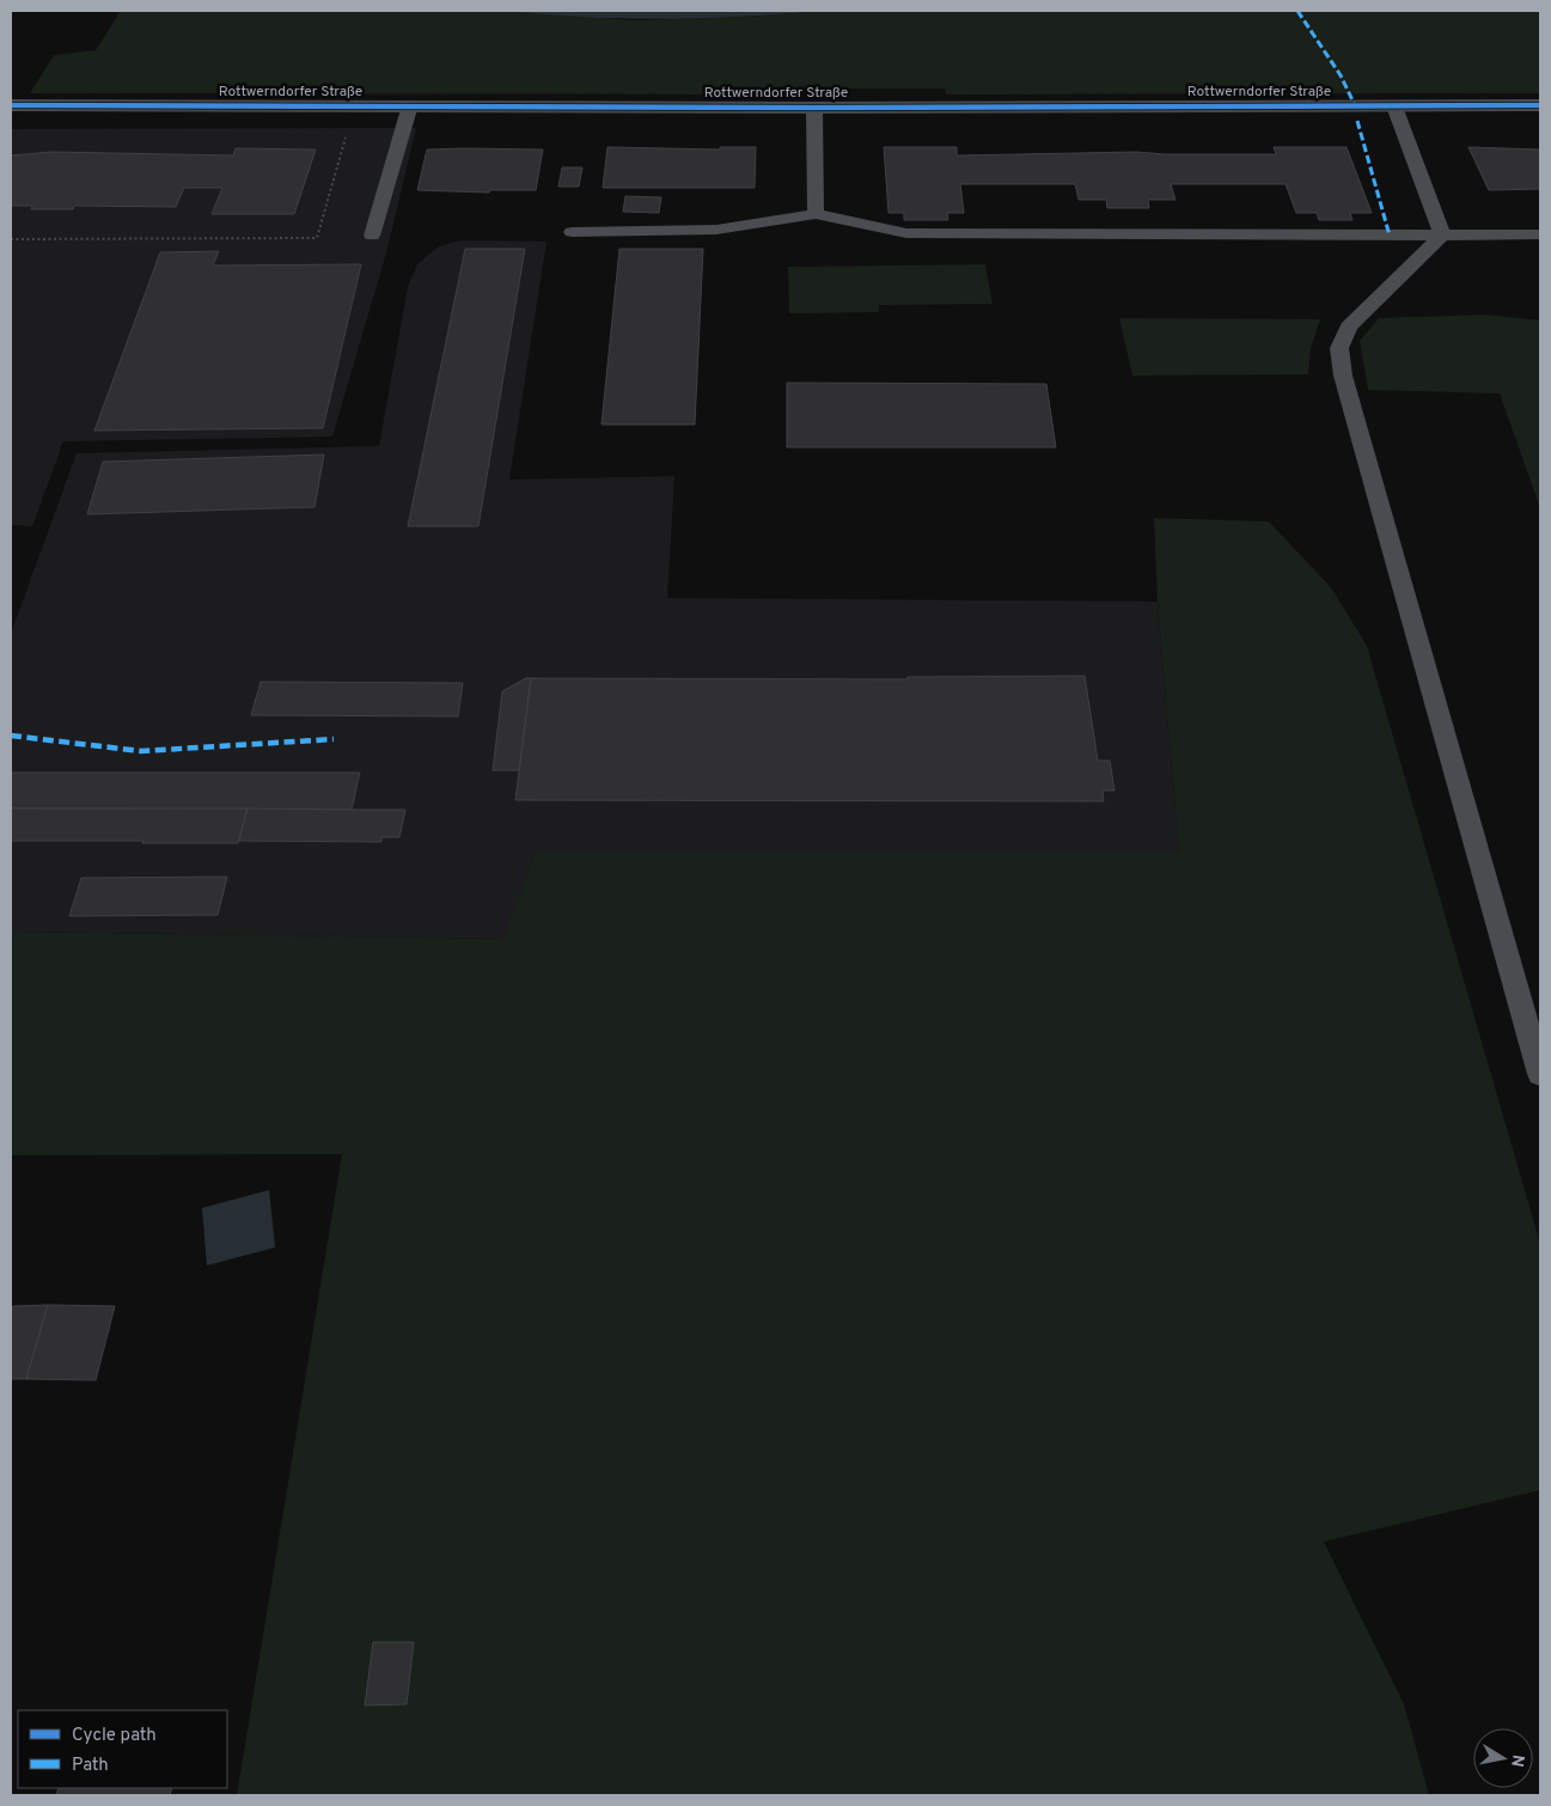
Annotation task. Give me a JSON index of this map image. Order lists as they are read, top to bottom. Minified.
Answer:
{"streets":{"main road":["Rottwerndorfer Straße"]},"legend":["Cycle path","Path"],"north":"right"}
